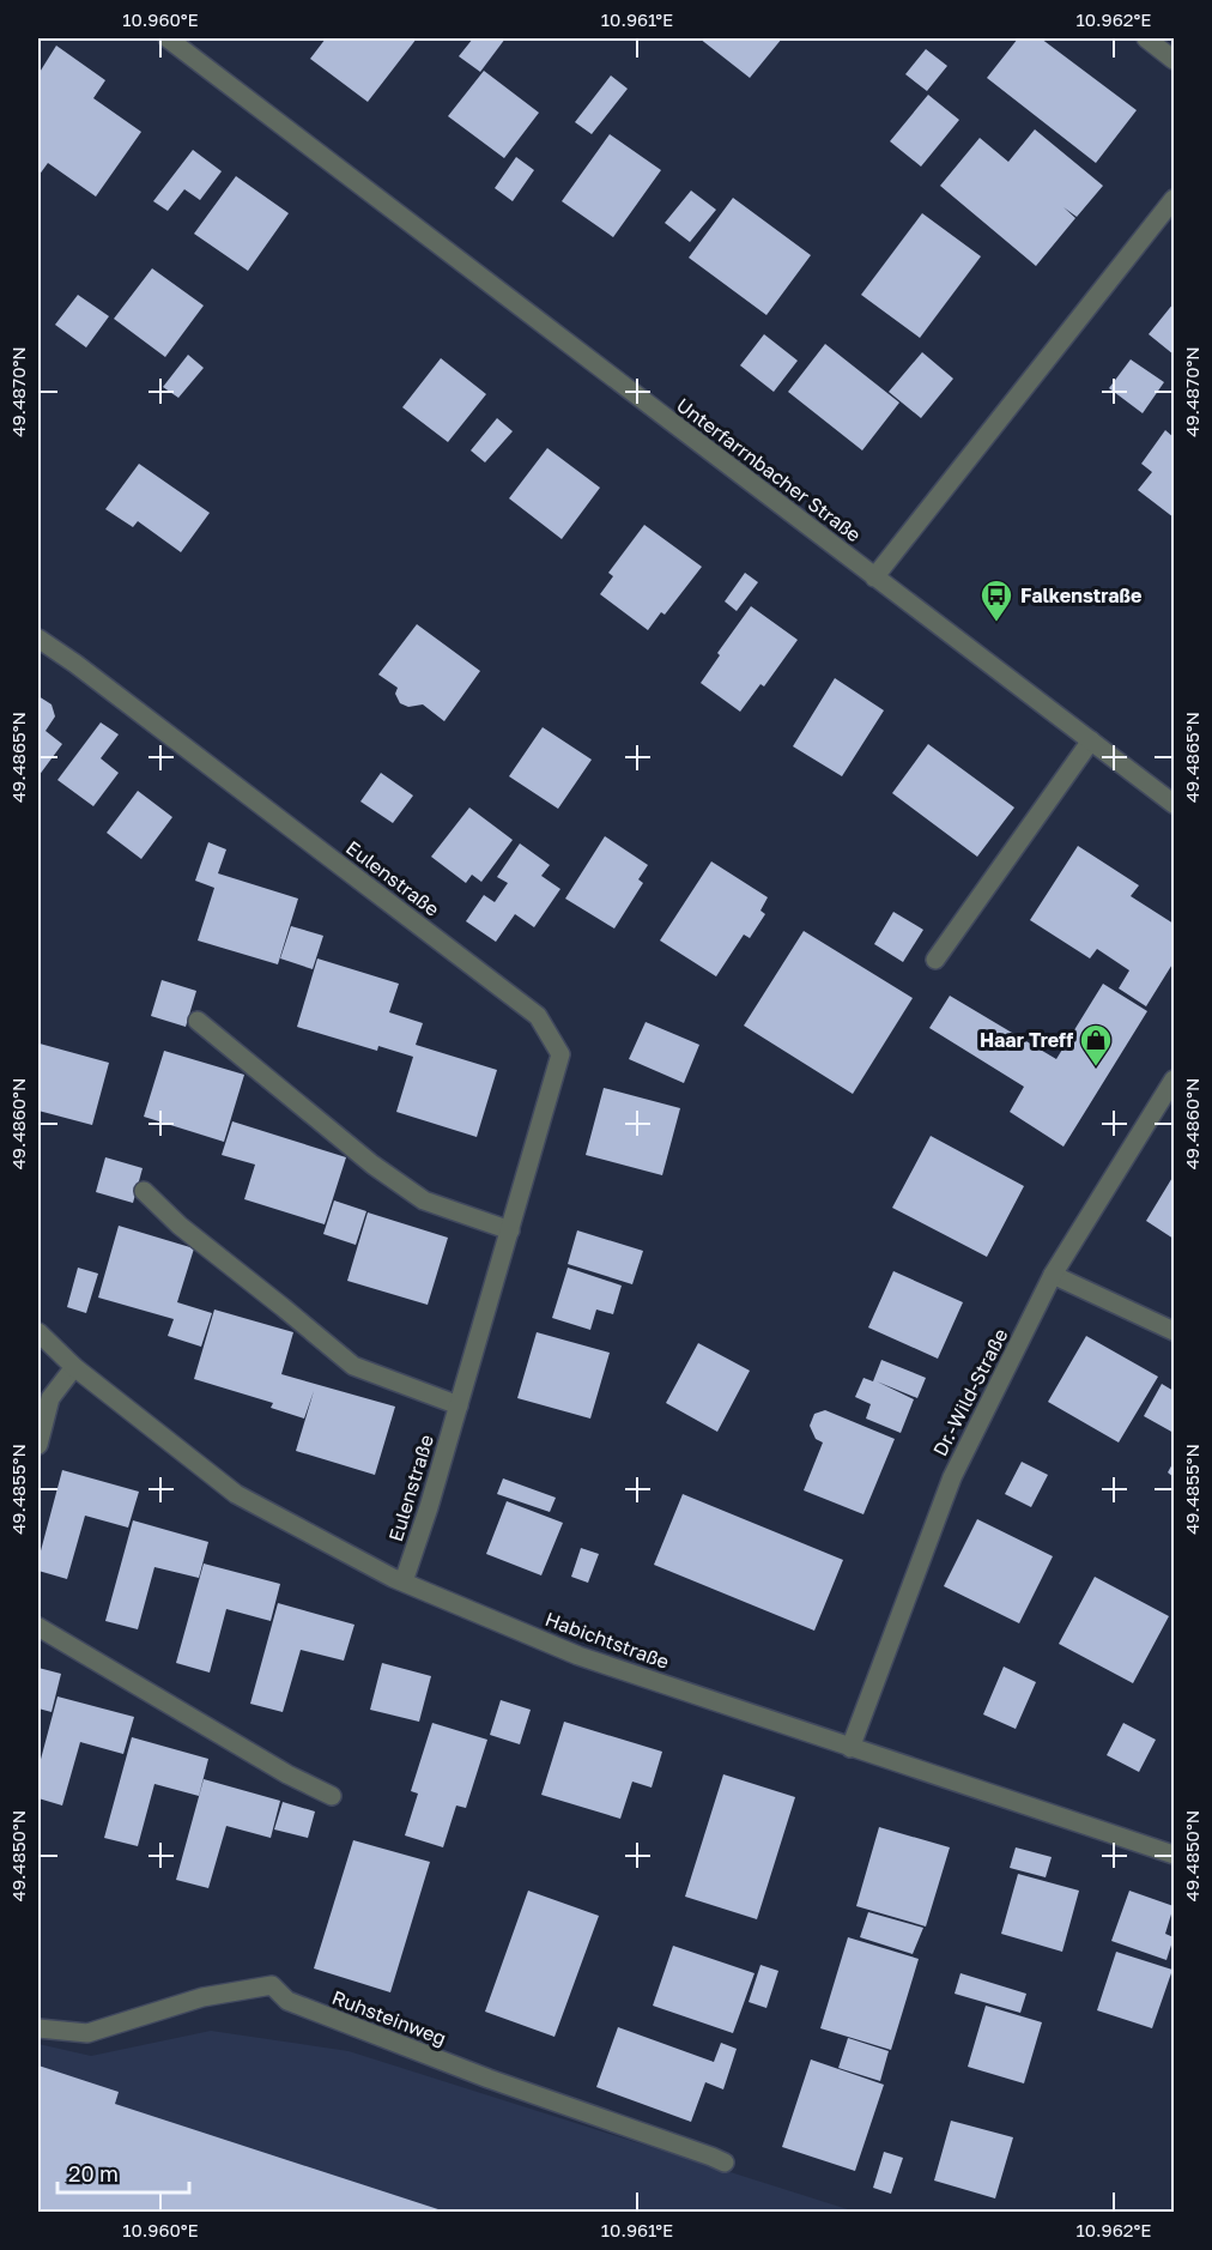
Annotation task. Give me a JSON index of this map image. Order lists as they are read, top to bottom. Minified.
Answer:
{"streets":{"street":["Unterfarrnbacher Straße","Eulenstraße","Dr.-Wild-Straße","Habichtstraße","Ruhsteinweg"]},"crossings":[["Eulenstraße","Habichtstraße"],["Dr.-Wild-Straße","Habichtstraße"]],"places":{"bus stop":["Falkenstraße"],"shop":["Haar Treff"]},"scale_bar":"20 m","coordinates":["10.960°E","10.961°E","10.962°E","49.4870°N","49.4865°N","49.4860°N","49.4855°N","49.4850°N"]}
